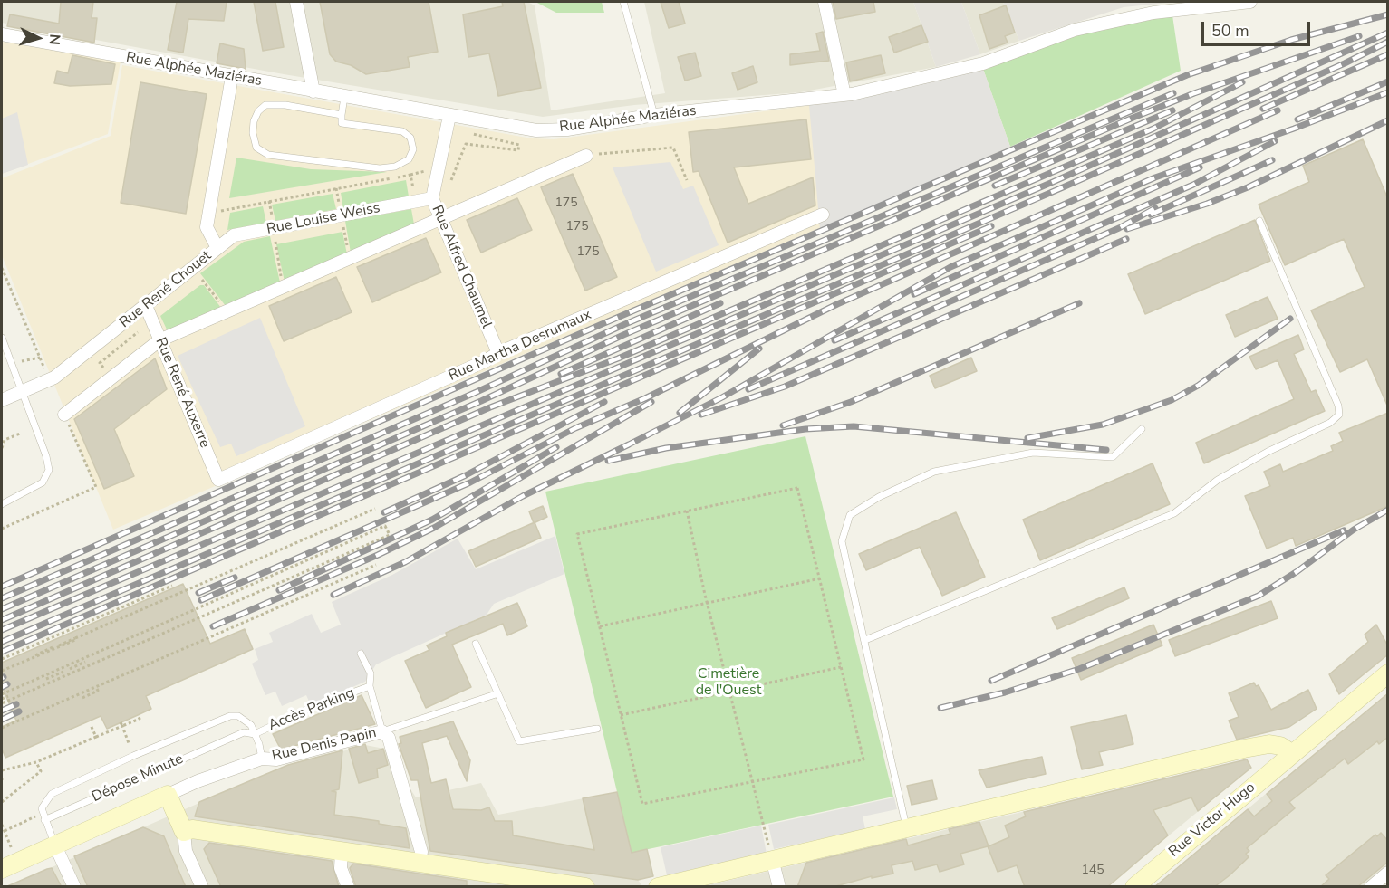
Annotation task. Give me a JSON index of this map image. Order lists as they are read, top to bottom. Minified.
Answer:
{"streets":{"street":["Rue Alphée Maziéras","Rue Louise Weiss","Rue Alfred Chaumel","Rue René Chouet","Rue Martha Desrumaux","Rue René Auxerre","Rue Denis Papin","Rue Victor Hugo"],"lane":["Accès Parking","Dépose Minute"]},"crossings":[["Rue Alphée Maziéras","Rue Alfred Chaumel"],["Rue Alphée Maziéras","Rue René Chouet"],["Rue Louise Weiss","Rue Alfred Chaumel"],["Rue Louise Weiss","Rue René Chouet"],["Rue Alfred Chaumel","Rue Martha Desrumaux"],["Rue René Chouet","Rue René Auxerre"],["Rue Martha Desrumaux","Rue René Auxerre"],["Accès Parking","Dépose Minute"]],"parks":["Cimetière de l'Ouest"],"house_numbers":["175","175","175","145"],"scale_bar":"50 m","north":"right"}
